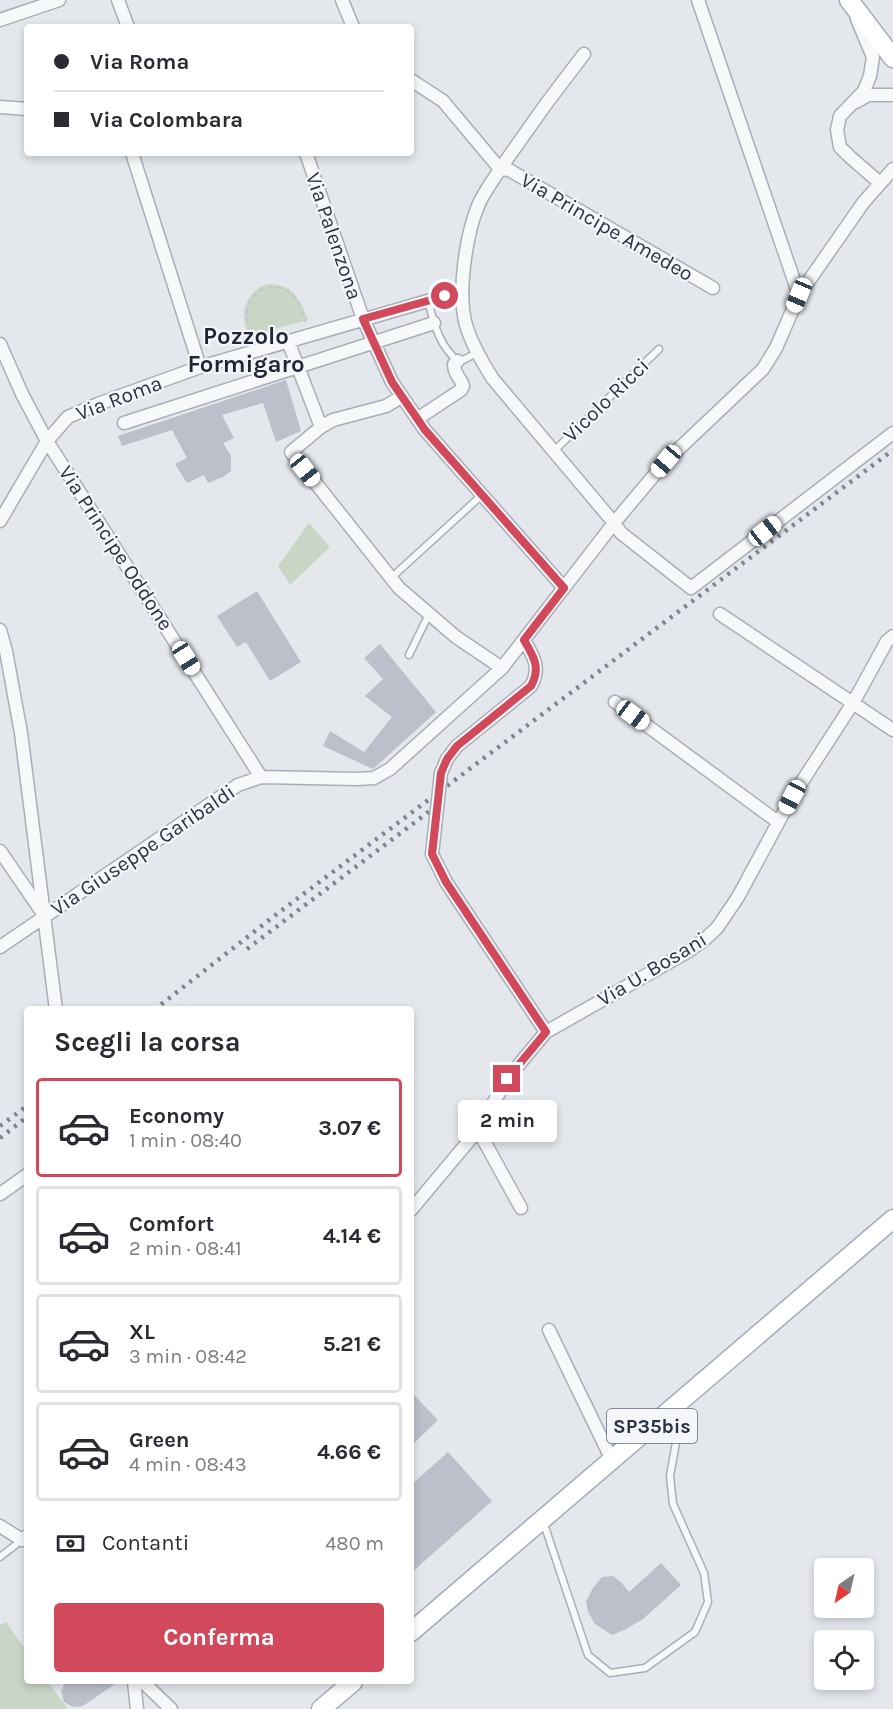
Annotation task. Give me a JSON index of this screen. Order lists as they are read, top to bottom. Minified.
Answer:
{"streets":{"main road":["SP35bis"],"street":["Via Principe Amedeo","Via Palenzona","Via Roma","Via Principe Oddone","Via Giuseppe Garibaldi","Via U. Bosani"],"lane":["Vicolo Ricci"]},"crossings":[["Via Palenzona","Via Roma"],["Via Palenzona","Via Giuseppe Garibaldi"],["Via Roma","Via Principe Oddone"],["Via Principe Oddone","Via Giuseppe Garibaldi"]],"districts":["Pozzolo Formigaro"],"north":"bottom left","page":{"banner":["Via Roma","Via Colombara"],"heading":"Scegli la corsa","list":[{"name":"Economy","note":"1 min · 08:40","value":"3.07 €"},{"name":"Comfort","note":"2 min · 08:41","value":"4.14 €"},{"name":"XL","note":"3 min · 08:42","value":"5.21 €"},{"name":"Green","note":"4 min · 08:43","value":"4.66 €"}],"bubble":"2 min","pay":["Contanti","480 m"],"buttons":"Conferma"}}
